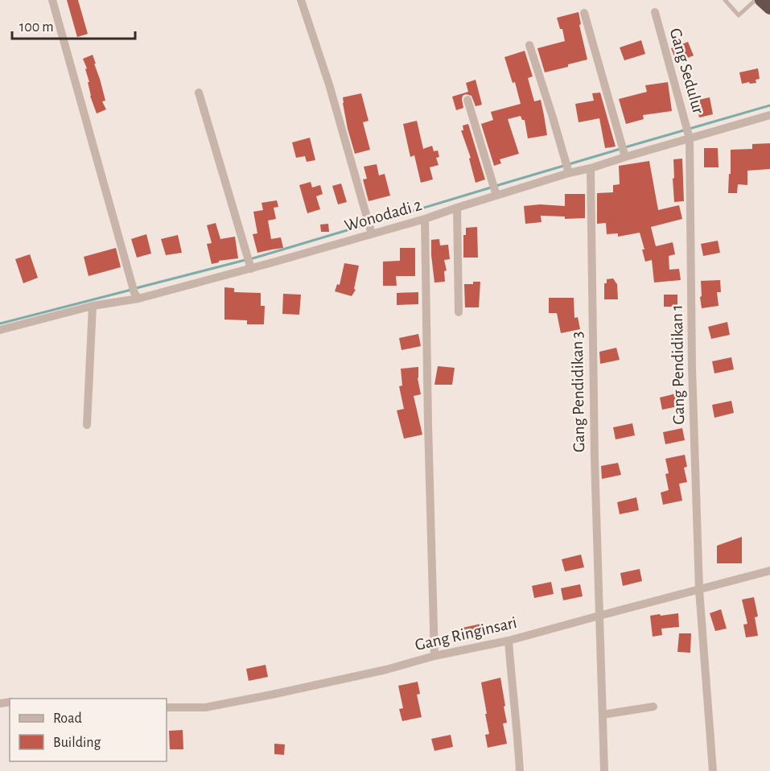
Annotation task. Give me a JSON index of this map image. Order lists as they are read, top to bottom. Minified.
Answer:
{"streets":{"street":["Gang Sedulur","Wonodadi 2","Gang Pendidikan 1","Gang Pendidikan 3","Gang Ringinsari"]},"crossings":[["Gang Sedulur","Wonodadi 2"],["Gang Sedulur","Gang Pendidikan 1"],["Wonodadi 2","Gang Pendidikan 1"],["Wonodadi 2","Gang Pendidikan 3"],["Gang Pendidikan 1","Gang Ringinsari"],["Gang Pendidikan 3","Gang Ringinsari"]],"legend":["Road","Building"],"scale_bar":"100 m"}
